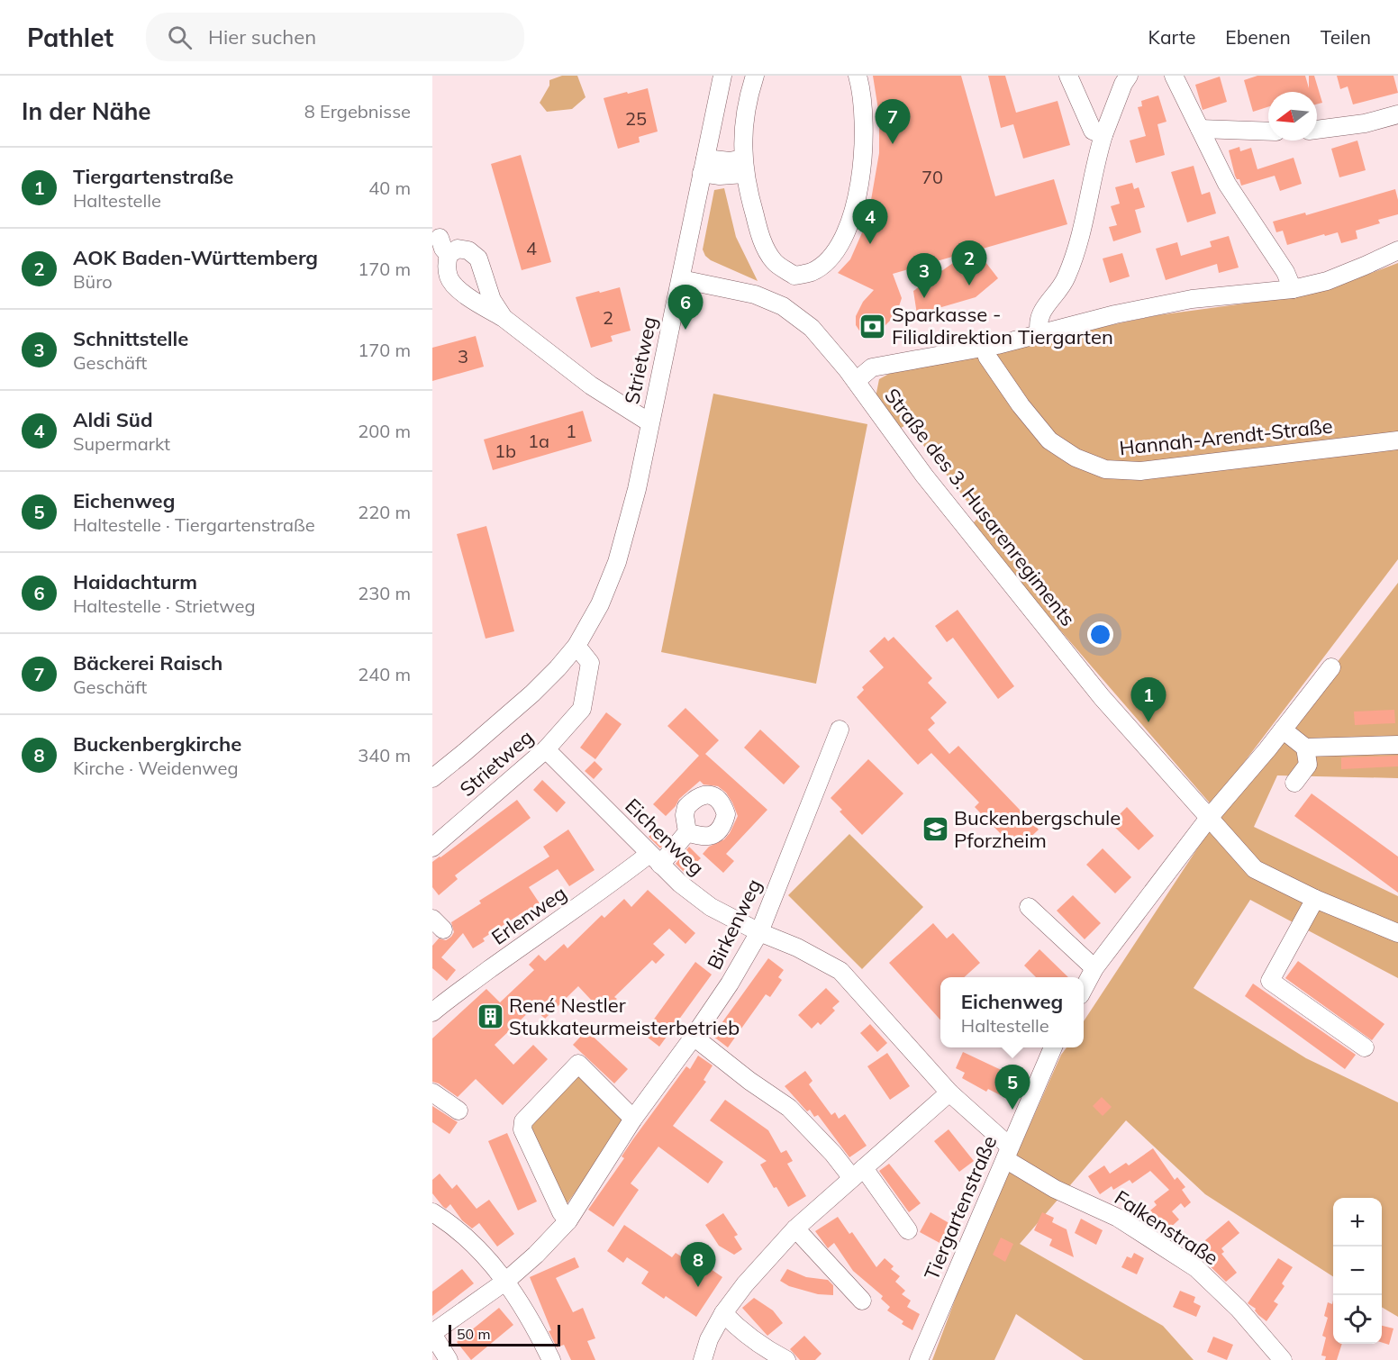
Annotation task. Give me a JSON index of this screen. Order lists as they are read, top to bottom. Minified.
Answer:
{"streets":{"street":["Strietweg","Hannah-Arendt-Straße","Straße des 3. Husarenregiments","Eichenweg","Erlenweg","Birkenweg","Tiergartenstraße","Falkenstraße"]},"crossings":[["Strietweg","Straße des 3. Husarenregiments"],["Strietweg","Eichenweg"],["Eichenweg","Erlenweg"],["Eichenweg","Birkenweg"],["Eichenweg","Tiergartenstraße"],["Eichenweg","Falkenstraße"],["Tiergartenstraße","Falkenstraße"]],"places":{"bank":["Sparkasse - Filialdirektion Tiergarten"],"school or university":["Buckenbergschule Pforzheim"],"building":["René Nestler Stukkateurmeisterbetrieb"]},"house_numbers":["25","70","4","2","3","1","1a","1b"],"scale_bar":"50 m","north":"left","page":{"header":"Pathlet","search":"Hier suchen","nav":["Karte","Ebenen","Teilen"],"heading":["In der Nähe","8 Ergebnisse"],"pins":["7","4","2","3","6","1","5","8"],"list":[{"mark":"1","name":"Tiergartenstraße","note":"Haltestelle","value":"40 m"},{"mark":"2","name":"AOK Baden-Württemberg","note":"Büro","value":"170 m"},{"mark":"3","name":"Schnittstelle","note":"Geschäft","value":"170 m"},{"mark":"4","name":"Aldi Süd","note":"Supermarkt","value":"200 m"},{"mark":"5","name":"Eichenweg","note":"Haltestelle · Tiergartenstraße","value":"220 m"},{"mark":"6","name":"Haidachturm","note":"Haltestelle · Strietweg","value":"230 m"},{"mark":"7","name":"Bäckerei Raisch","note":"Geschäft","value":"240 m"},{"mark":"8","name":"Buckenbergkirche","note":"Kirche · Weidenweg","value":"340 m"}],"popup":["Eichenweg","Haltestelle"],"map_buttons":["+","−"],"scale":"50 m"}}
